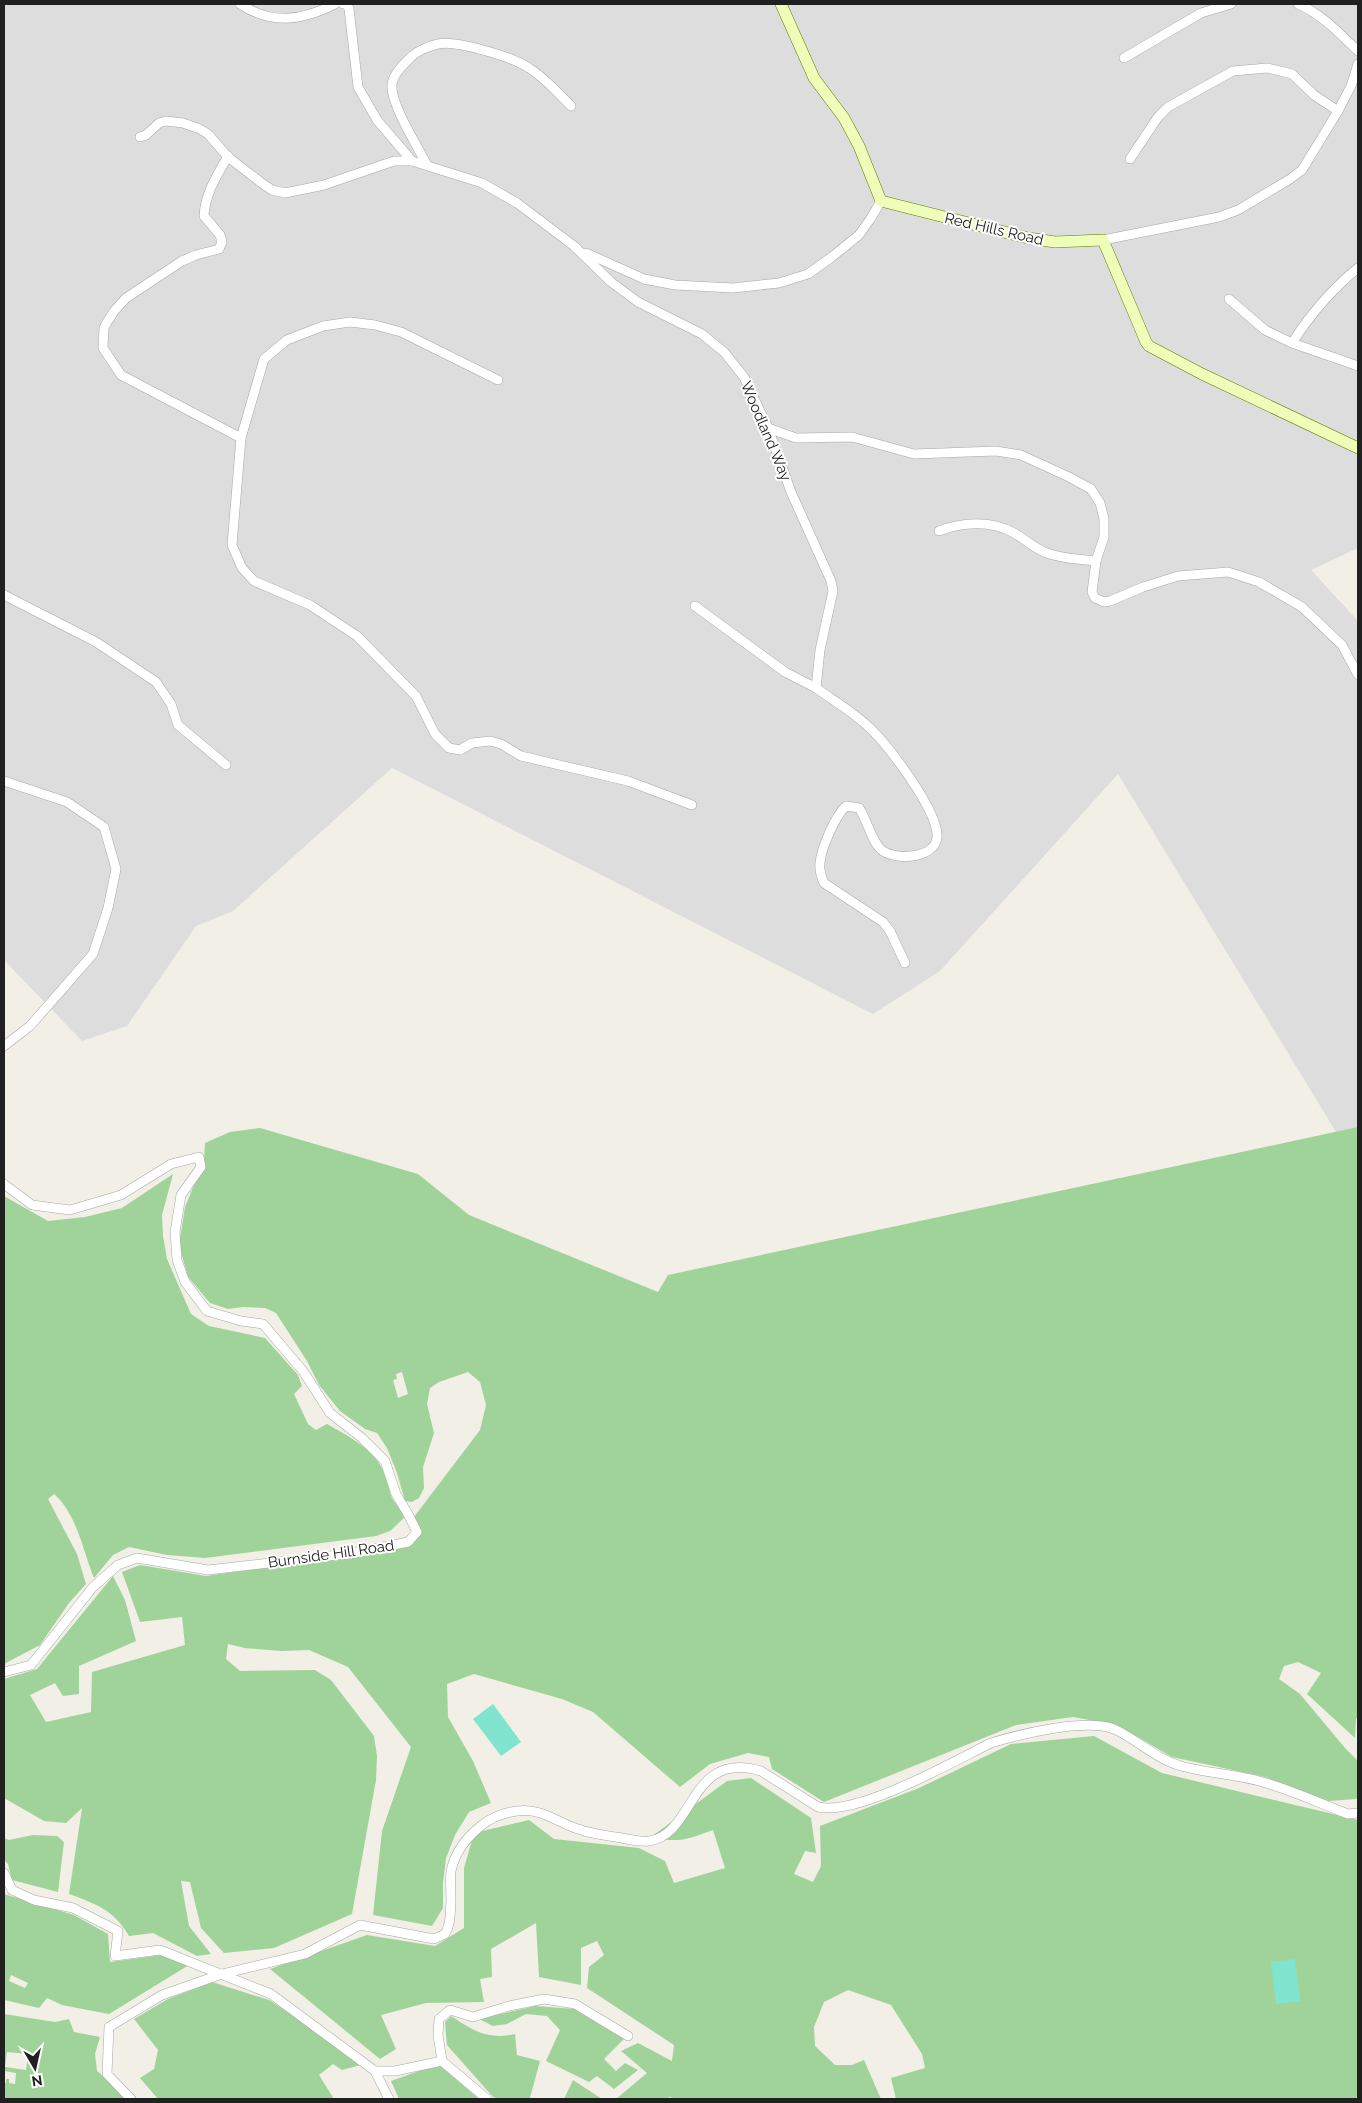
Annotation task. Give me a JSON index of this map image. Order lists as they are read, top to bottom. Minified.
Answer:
{"streets":{"main road":["Red Hills Road"],"street":["Woodland Way","Burnside Hill Road"]},"north":"bottom"}
